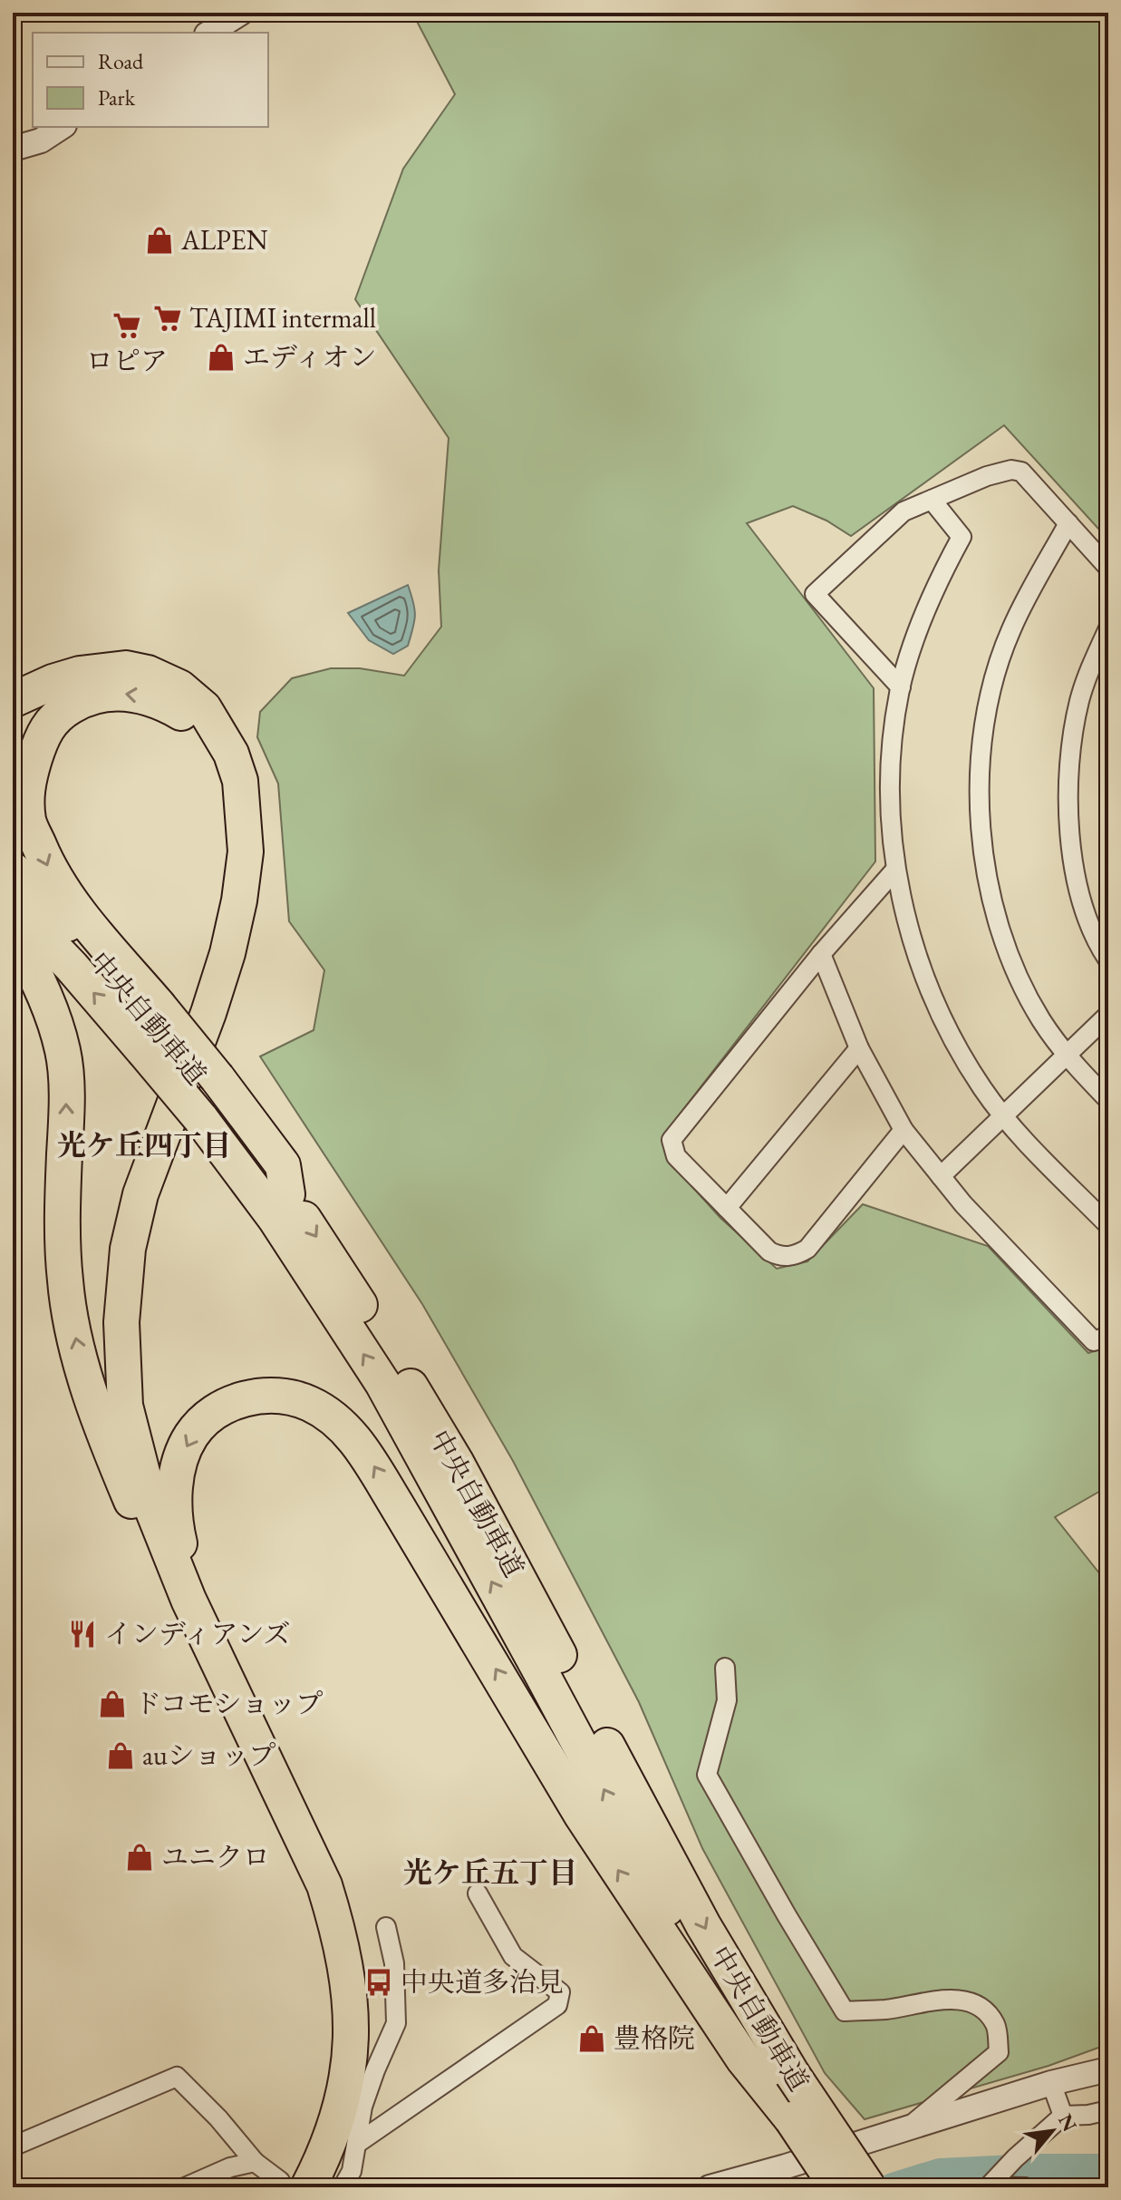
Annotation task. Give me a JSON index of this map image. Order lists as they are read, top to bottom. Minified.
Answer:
{"streets":{"highway":["中央自動車道"]},"districts":["光ケ丘四丁目","光ケ丘五丁目"],"places":{"shop":["ALPEN","エディオン","ドコモショップ","auショップ","ユニクロ","豊格院"],"supermarket":["TAJIMI intermall","ロピア"],"restaurant":["インディアンズ"],"bus stop":["中央道多治見"]},"legend":["Road","Park"],"north":"top right"}
